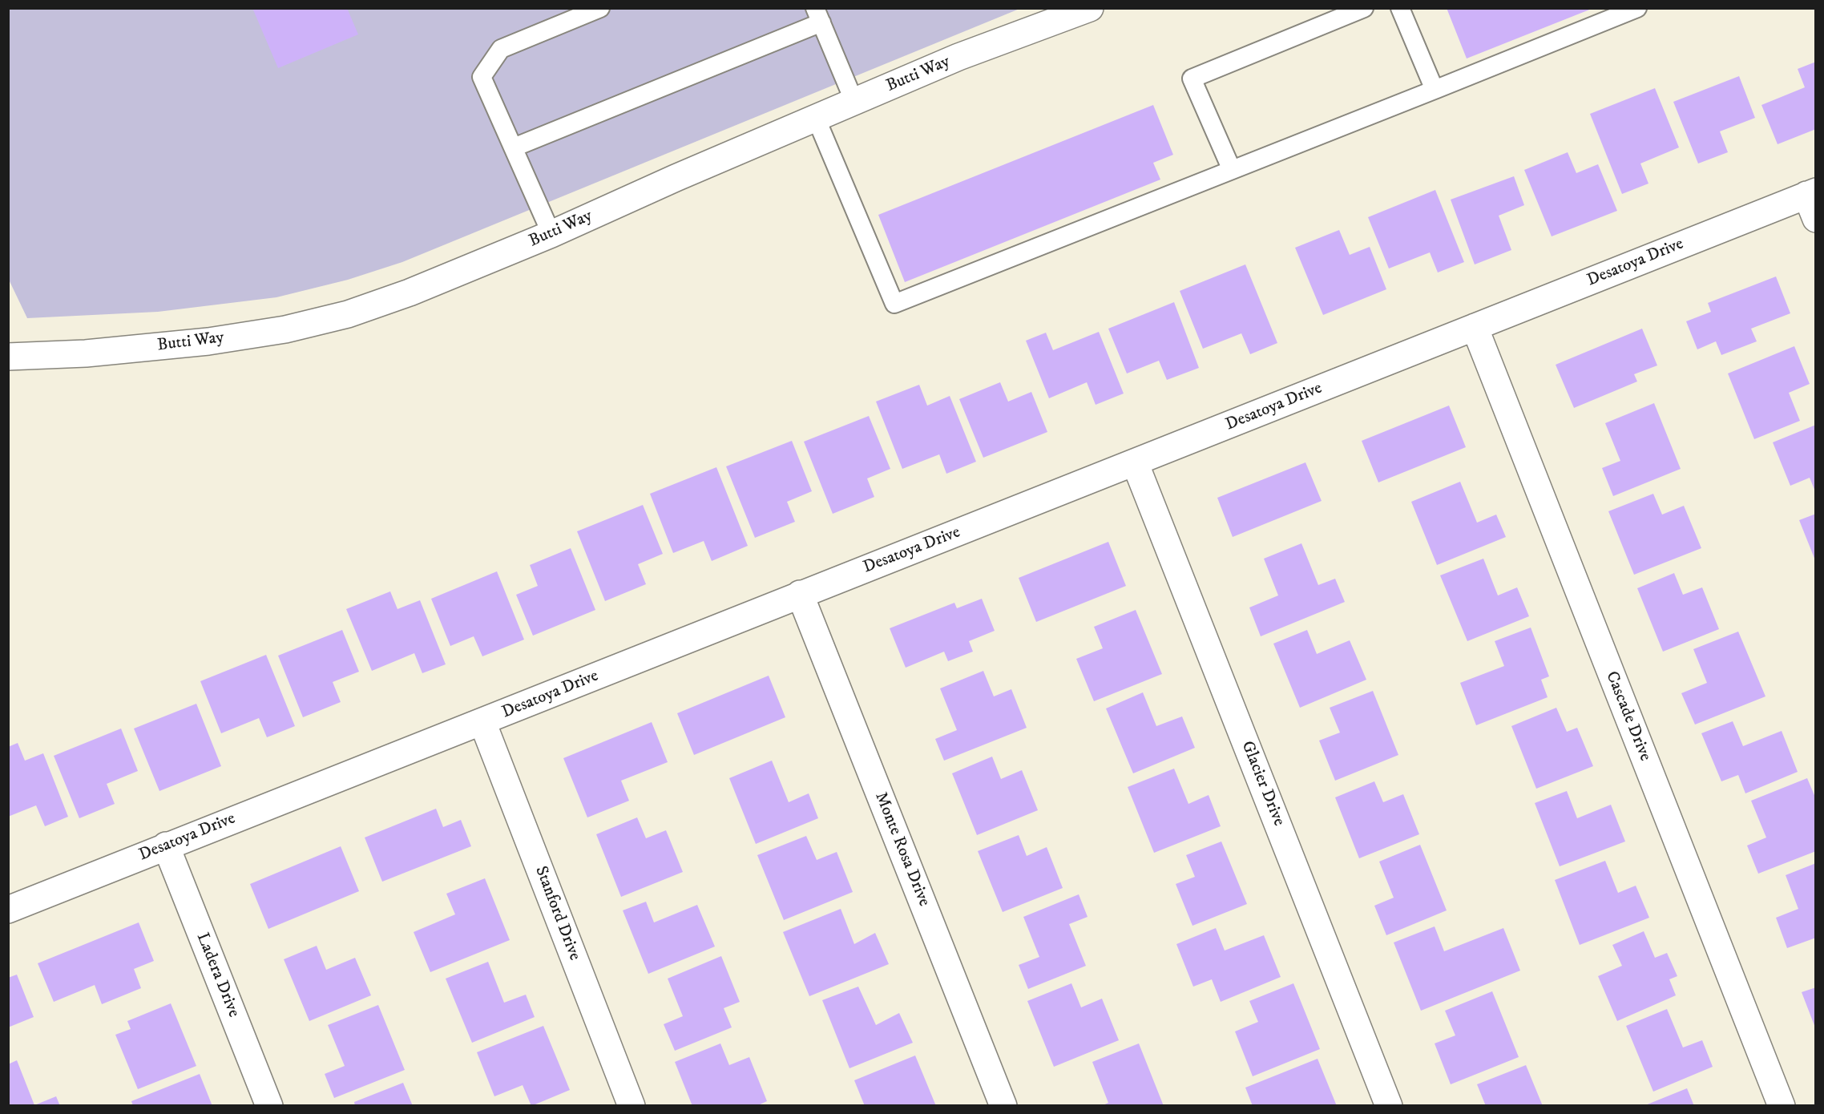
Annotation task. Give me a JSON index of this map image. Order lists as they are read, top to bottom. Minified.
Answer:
{"streets":{"street":["Butti Way","Desatoya Drive","Cascade Drive","Glacier Drive","Monte Rosa Drive","Stanford Drive","Ladera Drive"]},"crossings":[["Desatoya Drive","Cascade Drive"],["Desatoya Drive","Glacier Drive"],["Desatoya Drive","Monte Rosa Drive"],["Desatoya Drive","Stanford Drive"],["Desatoya Drive","Ladera Drive"]]}
